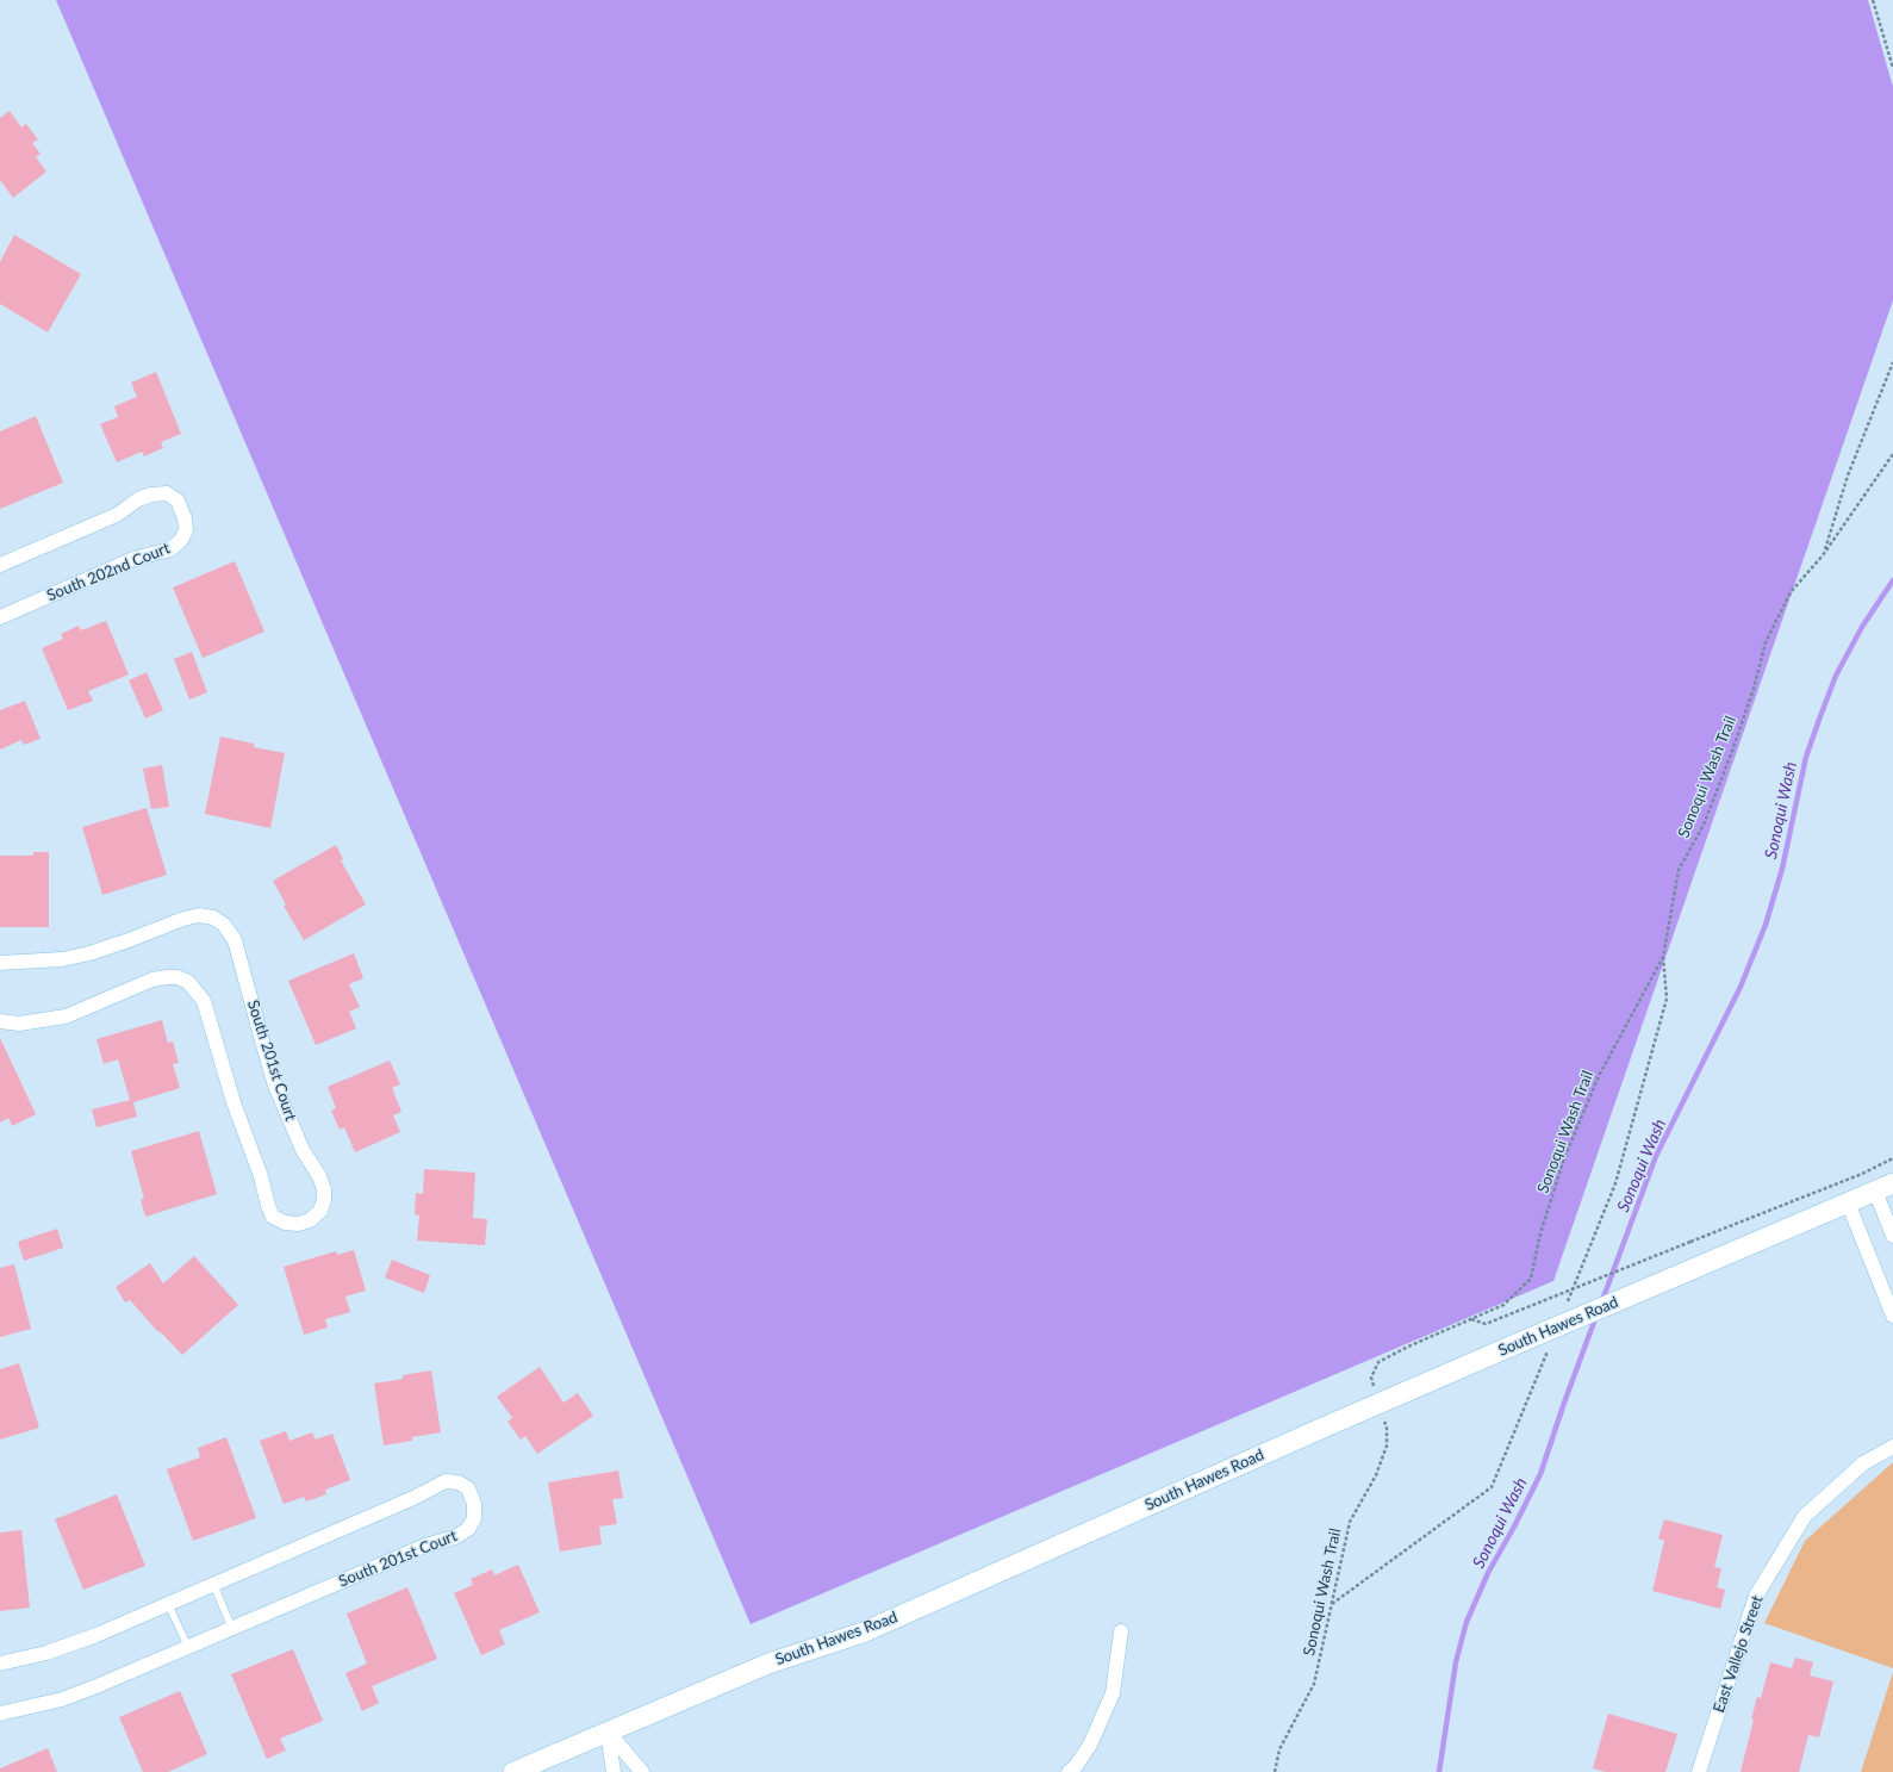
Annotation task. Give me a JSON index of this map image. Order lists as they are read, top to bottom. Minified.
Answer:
{"streets":{"main road":["South Hawes Road"],"street":["South 202nd Court","South 201st Court","East Vallejo Street"],"path":["Sonoqui Wash Trail"]},"crossings":[["Sonoqui Wash Trail","South Hawes Road"]],"water":["Sonoqui Wash"]}
